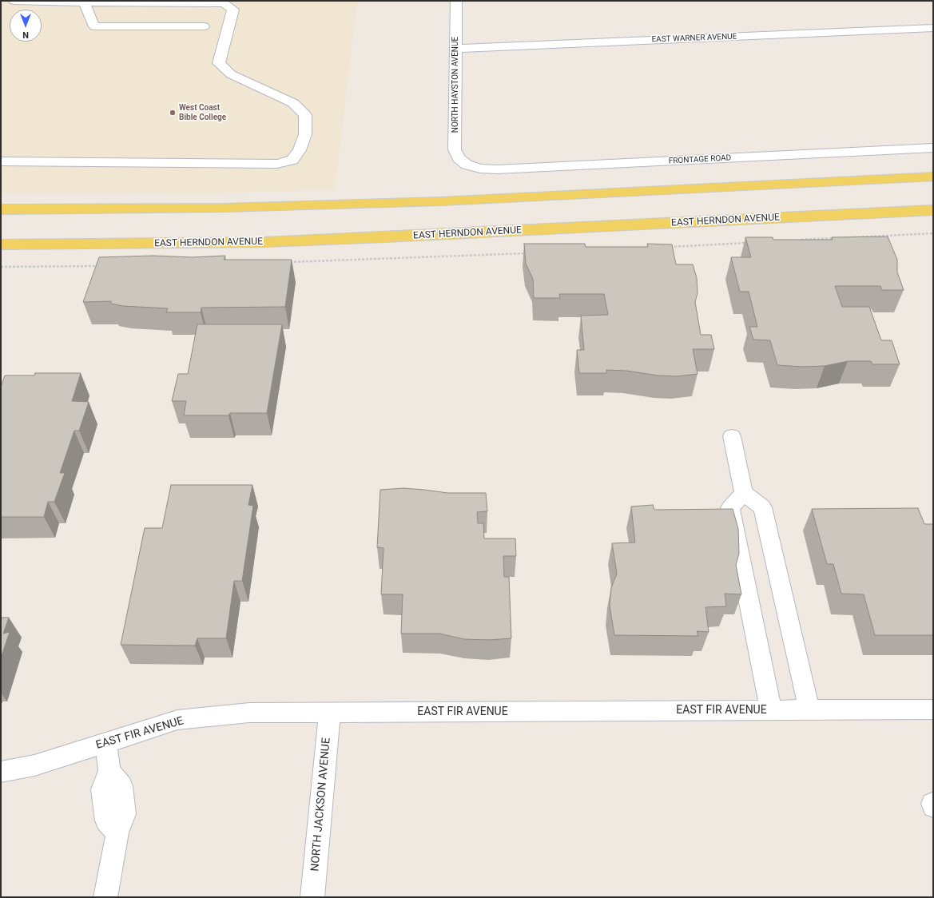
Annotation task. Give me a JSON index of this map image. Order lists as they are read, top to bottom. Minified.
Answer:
{"streets":{"main road":["EAST HERNDON AVENUE"],"street":["EAST WARNER AVENUE","NORTH HAYSTON AVENUE","FRONTAGE ROAD","EAST FIR AVENUE","NORTH JACKSON AVENUE"]},"crossings":[["EAST WARNER AVENUE","NORTH HAYSTON AVENUE"],["NORTH HAYSTON AVENUE","FRONTAGE ROAD"],["EAST FIR AVENUE","NORTH JACKSON AVENUE"]],"places":["West Coast Bible College"],"north":"bottom"}
